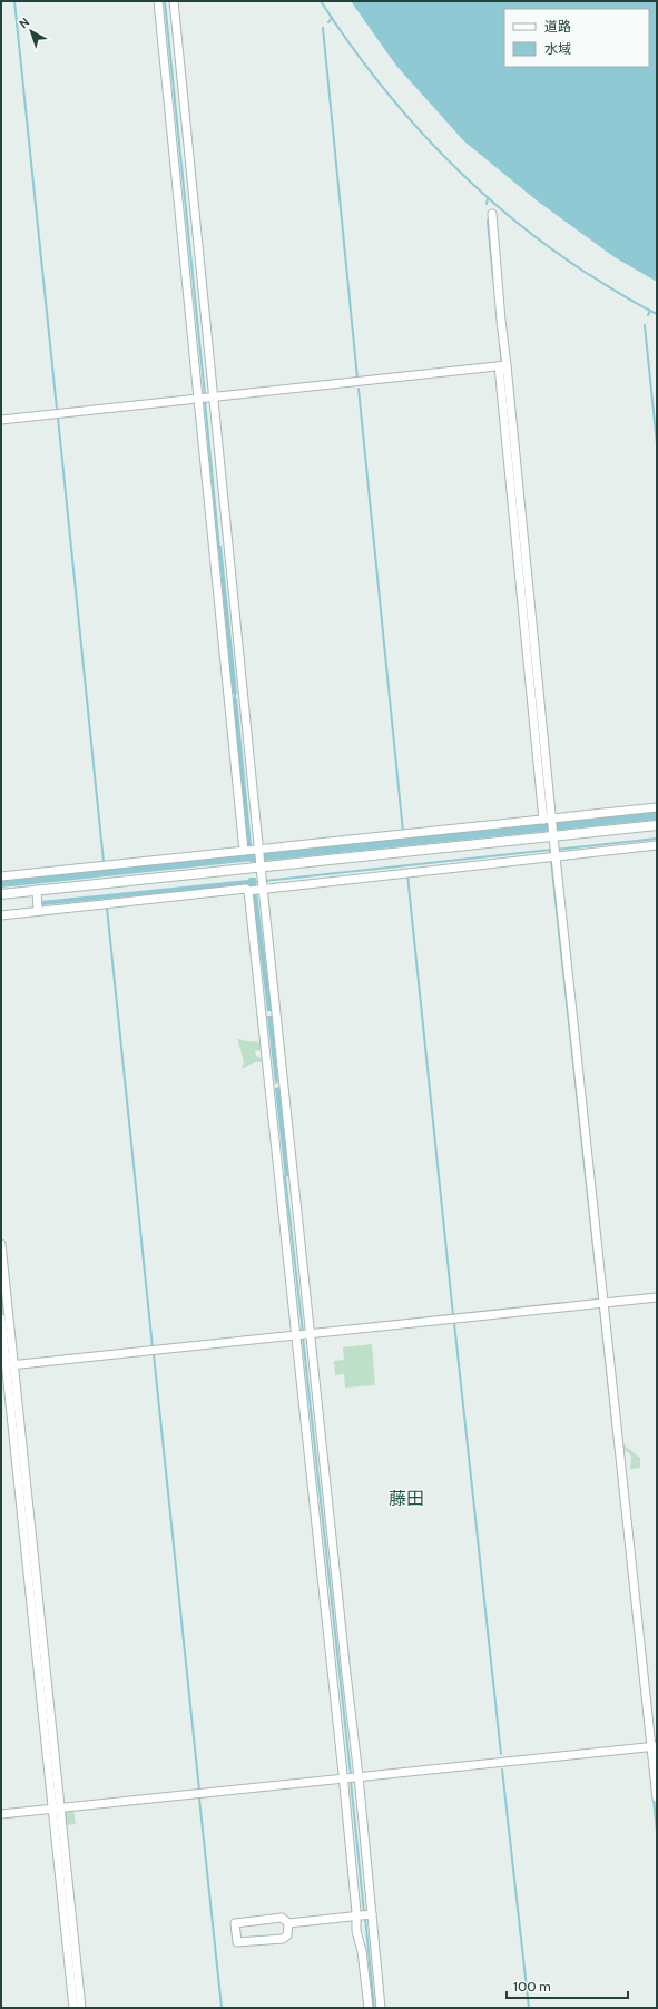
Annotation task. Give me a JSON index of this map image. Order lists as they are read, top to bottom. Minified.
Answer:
{"districts":["藤田"],"legend":["道路","水域"],"scale_bar":"100 m","north":"top left"}
